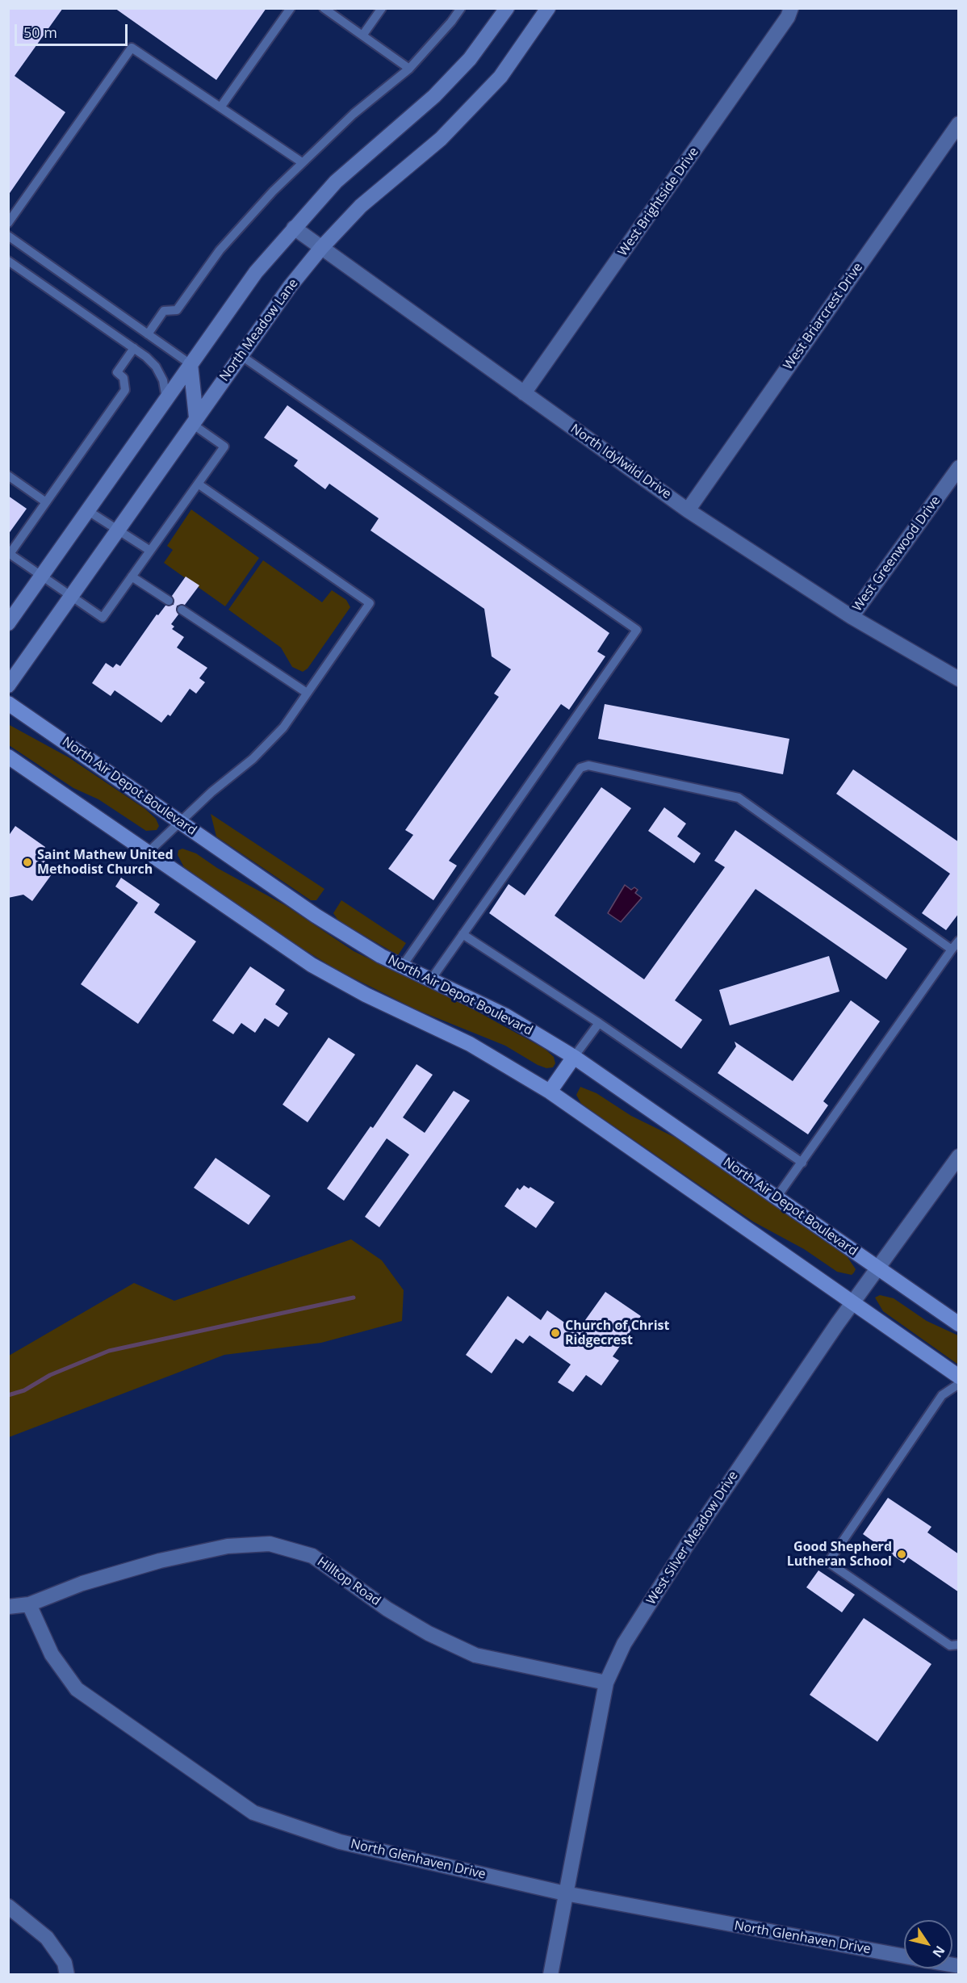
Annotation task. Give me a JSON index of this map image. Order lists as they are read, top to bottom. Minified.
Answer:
{"streets":{"main road":["North Air Depot Boulevard"],"street":["West Brightside Drive","West Briarcrest Drive","North Meadow Lane","North Idylwild Drive","West Greenwood Drive","West Silver Meadow Drive","Hilltop Road","North Glenhaven Drive"]},"crossings":[["West Brightside Drive","North Idylwild Drive"],["West Briarcrest Drive","North Idylwild Drive"],["North Meadow Lane","North Idylwild Drive"],["North Idylwild Drive","West Greenwood Drive"],["North Air Depot Boulevard","West Silver Meadow Drive"],["West Silver Meadow Drive","Hilltop Road"],["West Silver Meadow Drive","North Glenhaven Drive"],["Hilltop Road","North Glenhaven Drive"]],"places":["Saint Mathew United Methodist Church","Church of Christ Ridgecrest","Good Shepherd Lutheran School"],"scale_bar":"50 m","north":"bottom right"}
